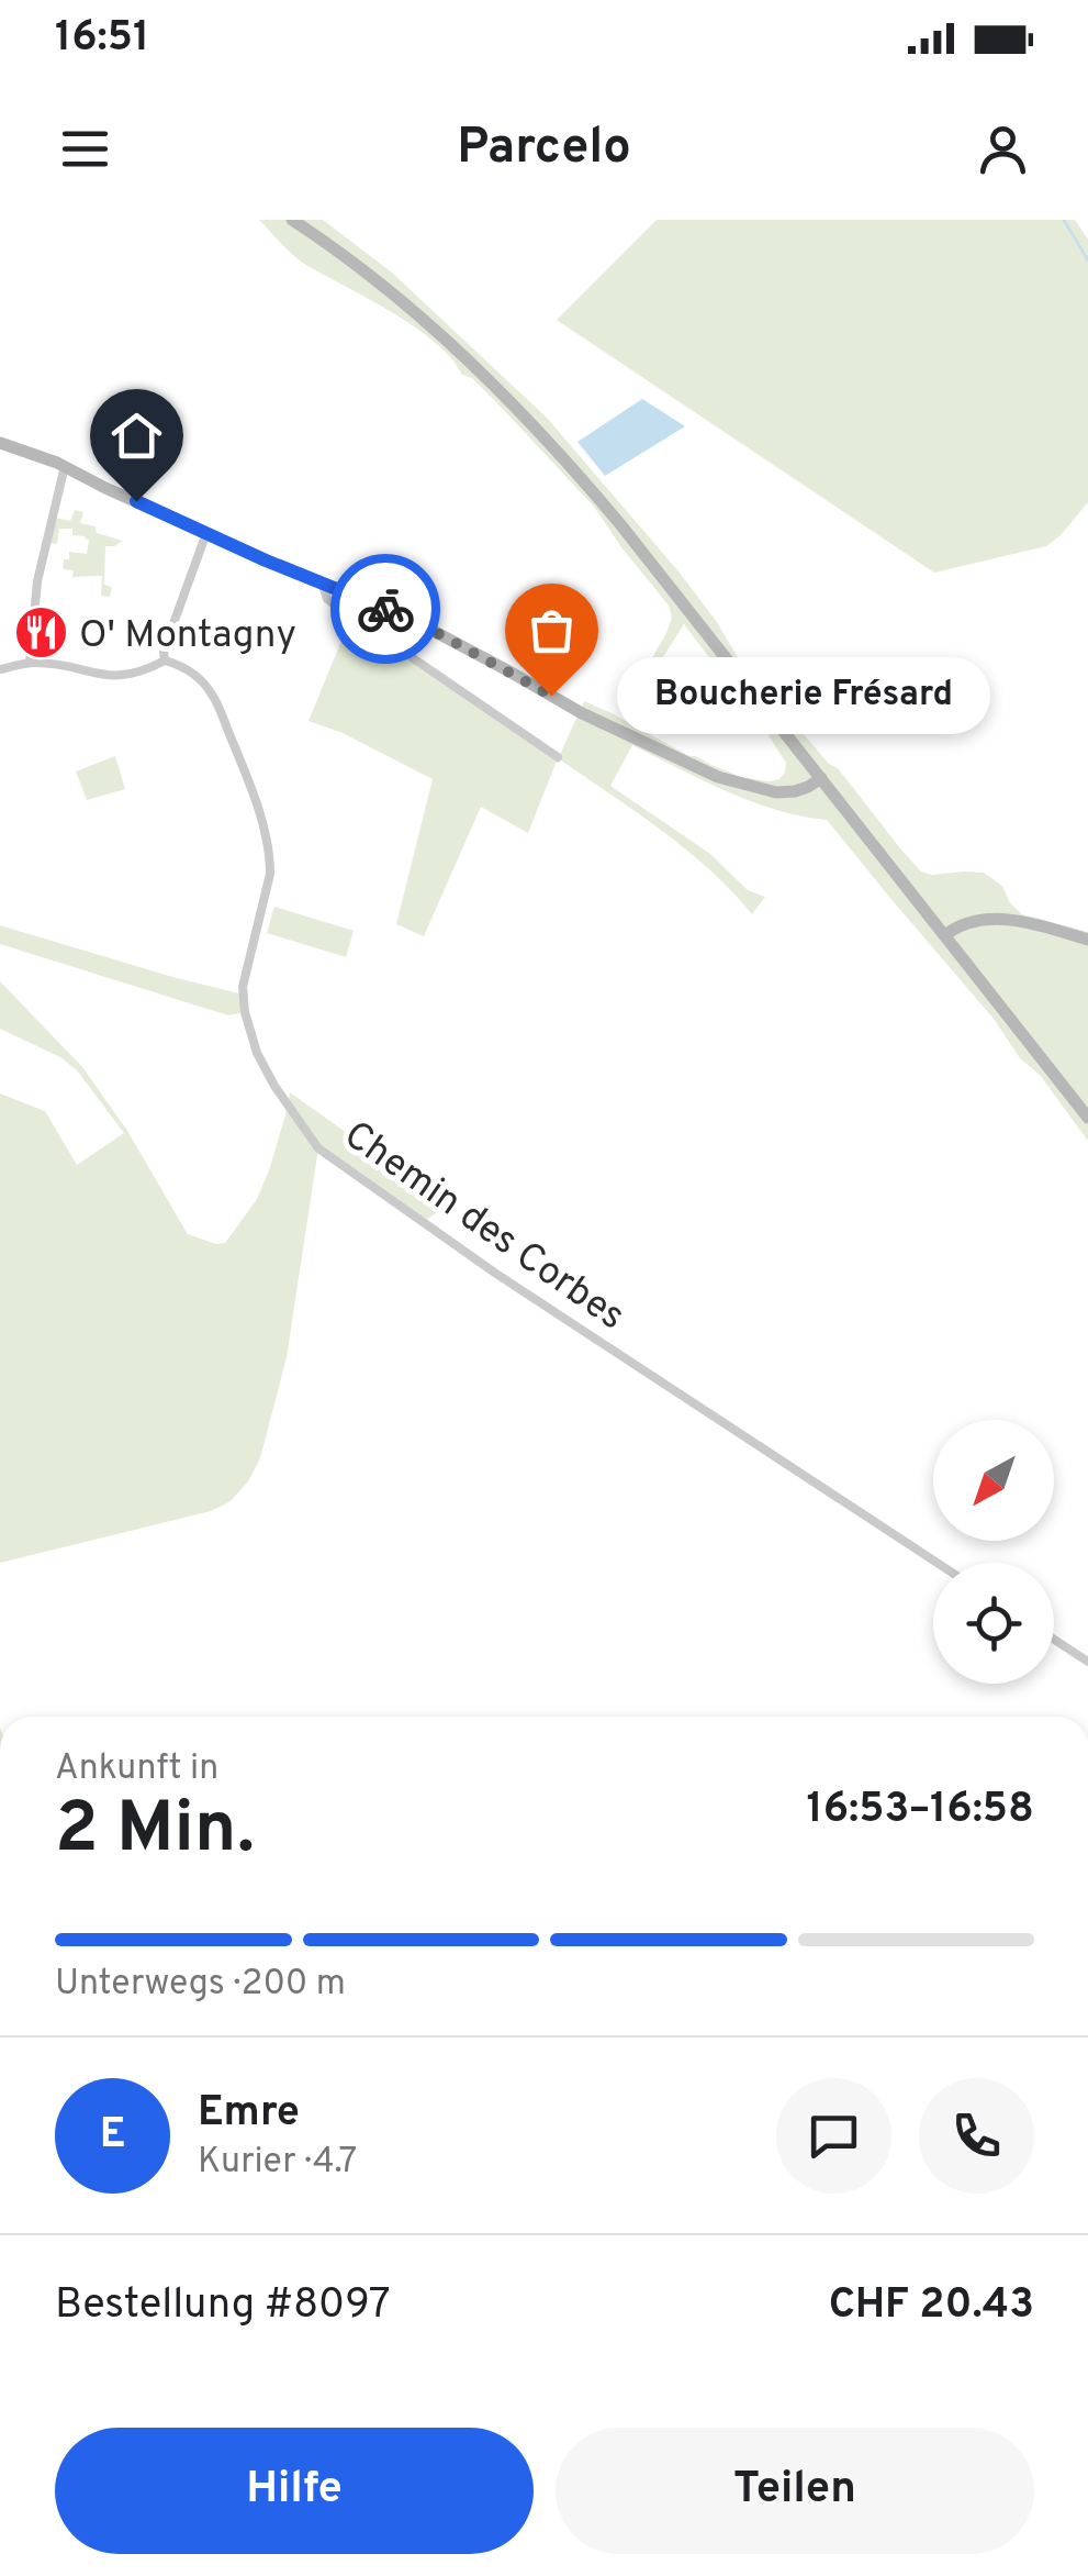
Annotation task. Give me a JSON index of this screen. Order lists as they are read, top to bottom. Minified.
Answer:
{"streets":{"street":["Chemin des Corbes"]},"places":{"restaurant":["O' Montagny"],"other":["Boucherie Frésard"]},"north":"bottom left","page":{"status":"16:51","header":"Parcelo","bubble":"Boucherie Frésard","heading":["2 Min.","Ankunft in","16:53–16:58"],"panel":["Emre","Kurier · 4.7","Bestellung #8097","CHF 20.43"],"bar":"Unterwegs · 200 m","round":"E","buttons":["Hilfe","Teilen"]}}
